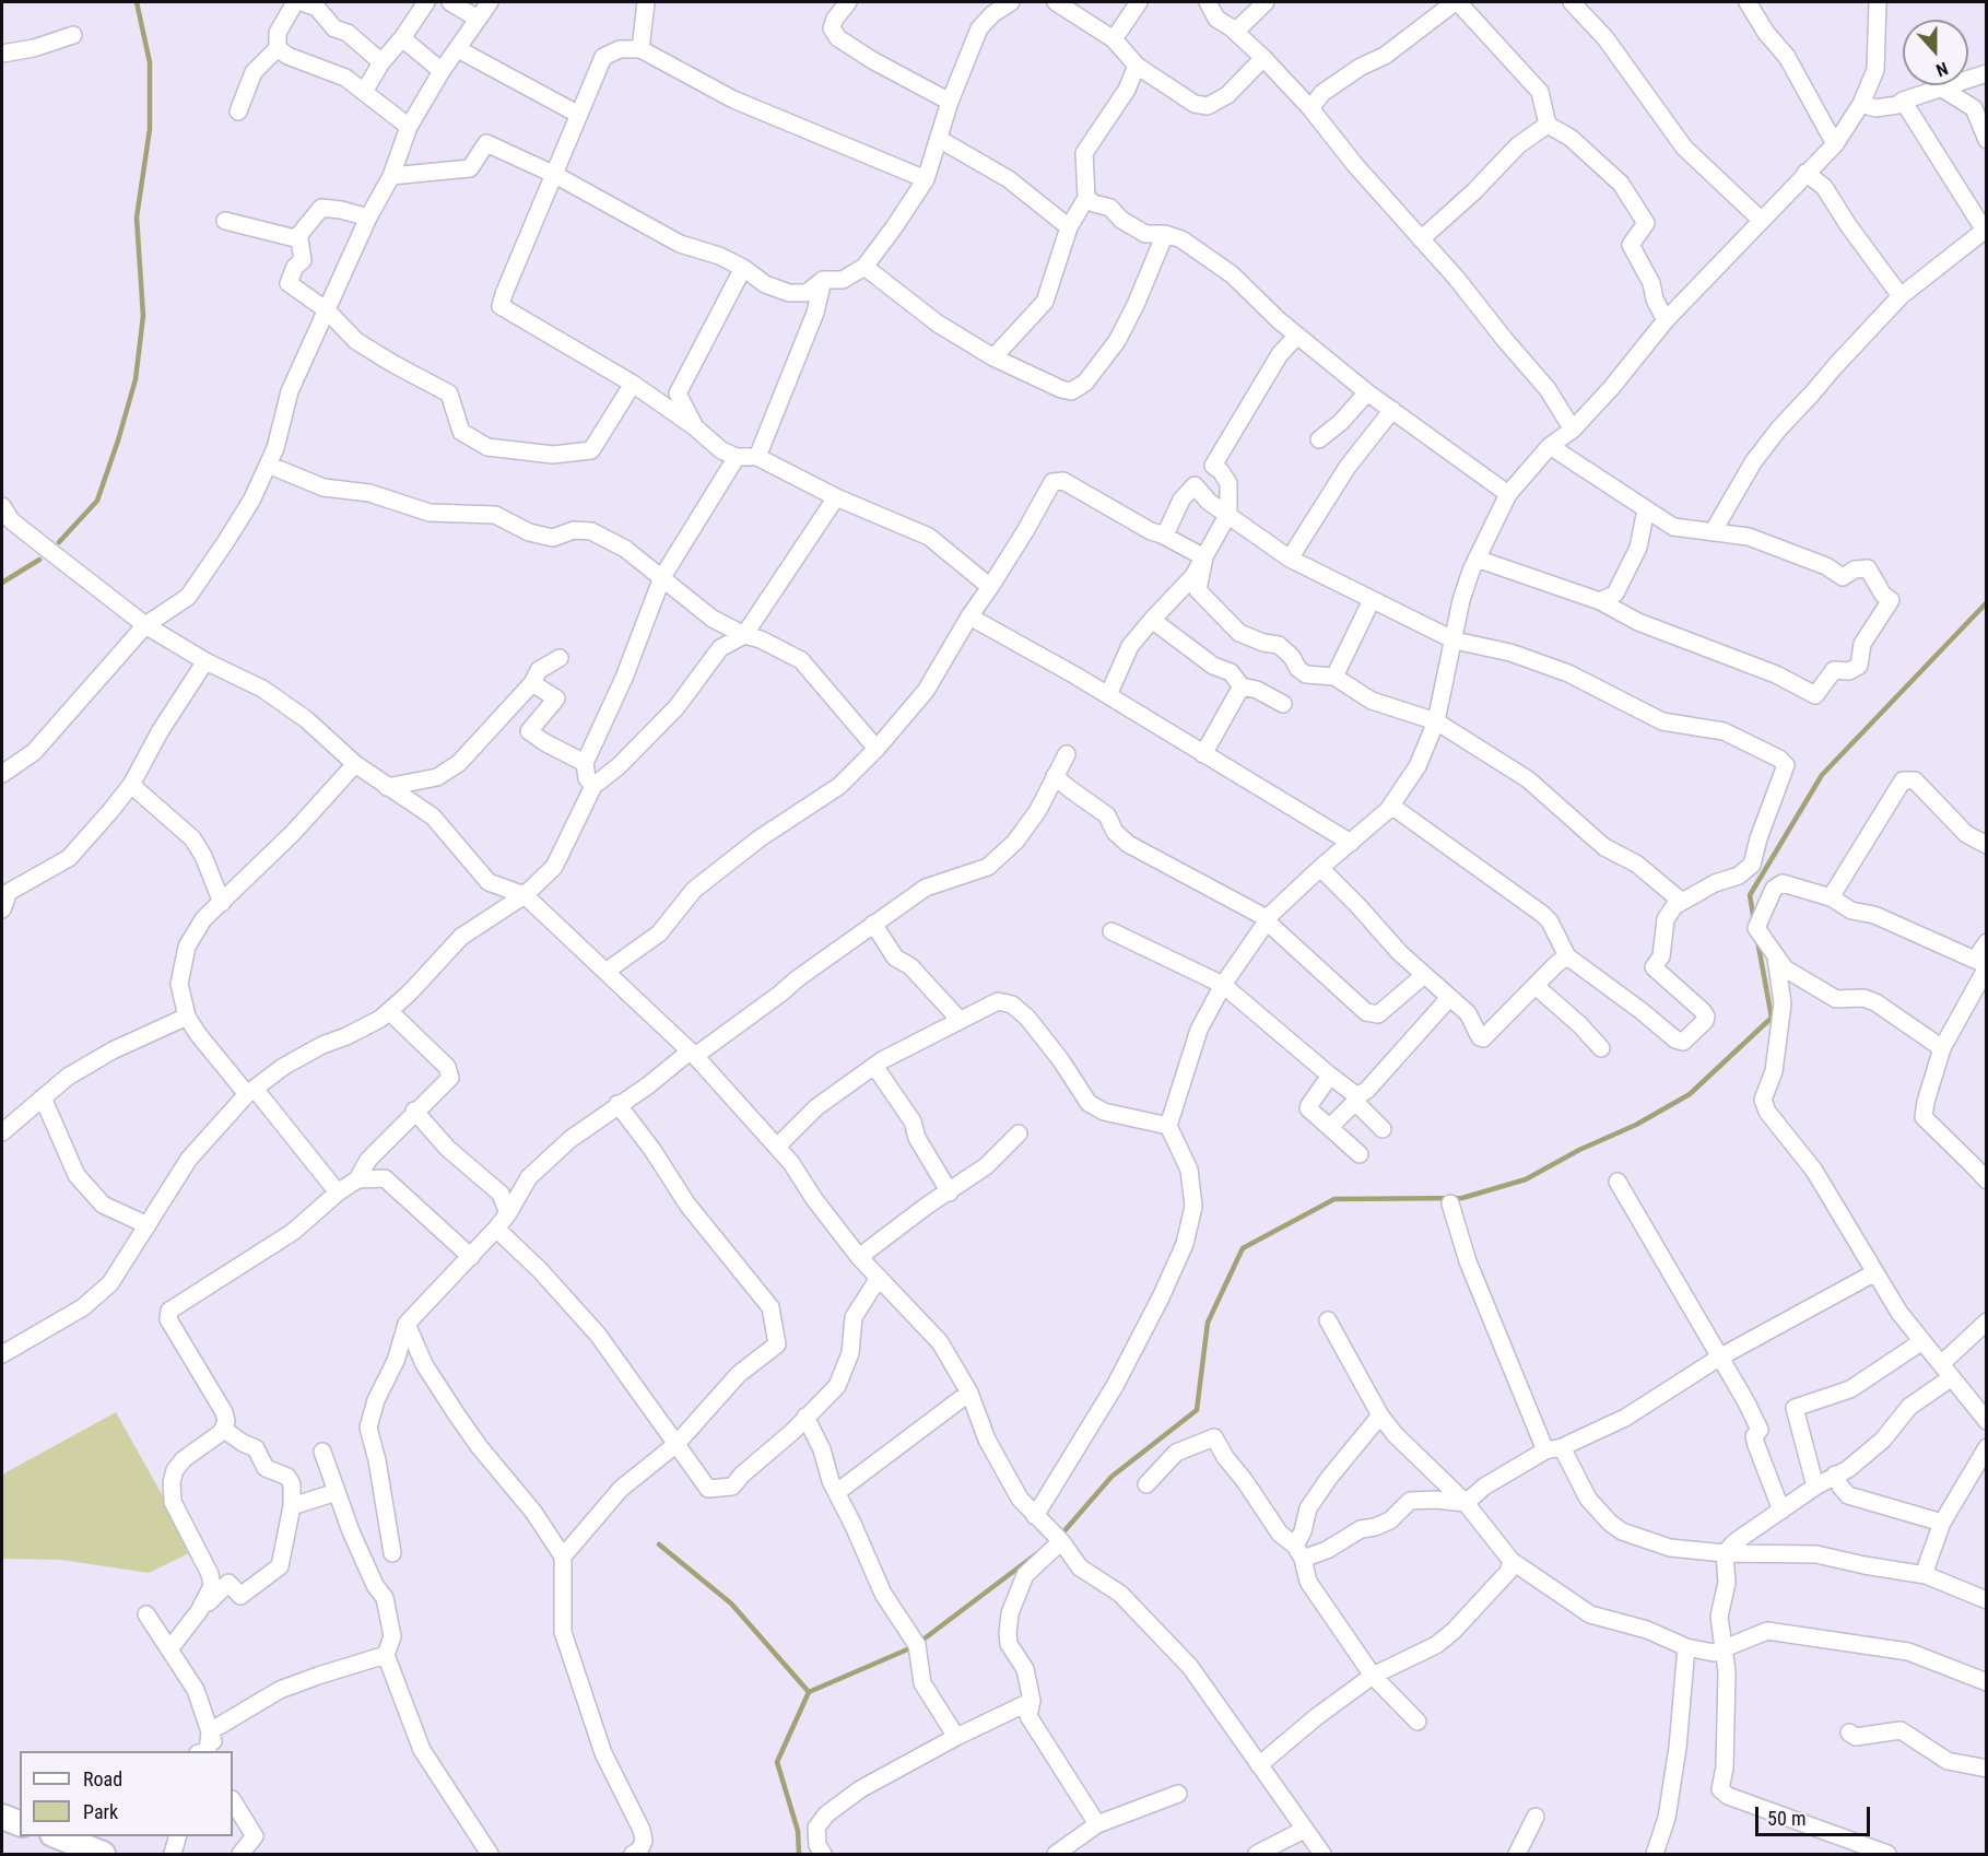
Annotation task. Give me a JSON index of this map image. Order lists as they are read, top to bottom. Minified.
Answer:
{"legend":["Road","Park"],"scale_bar":"50 m","north":"bottom"}
